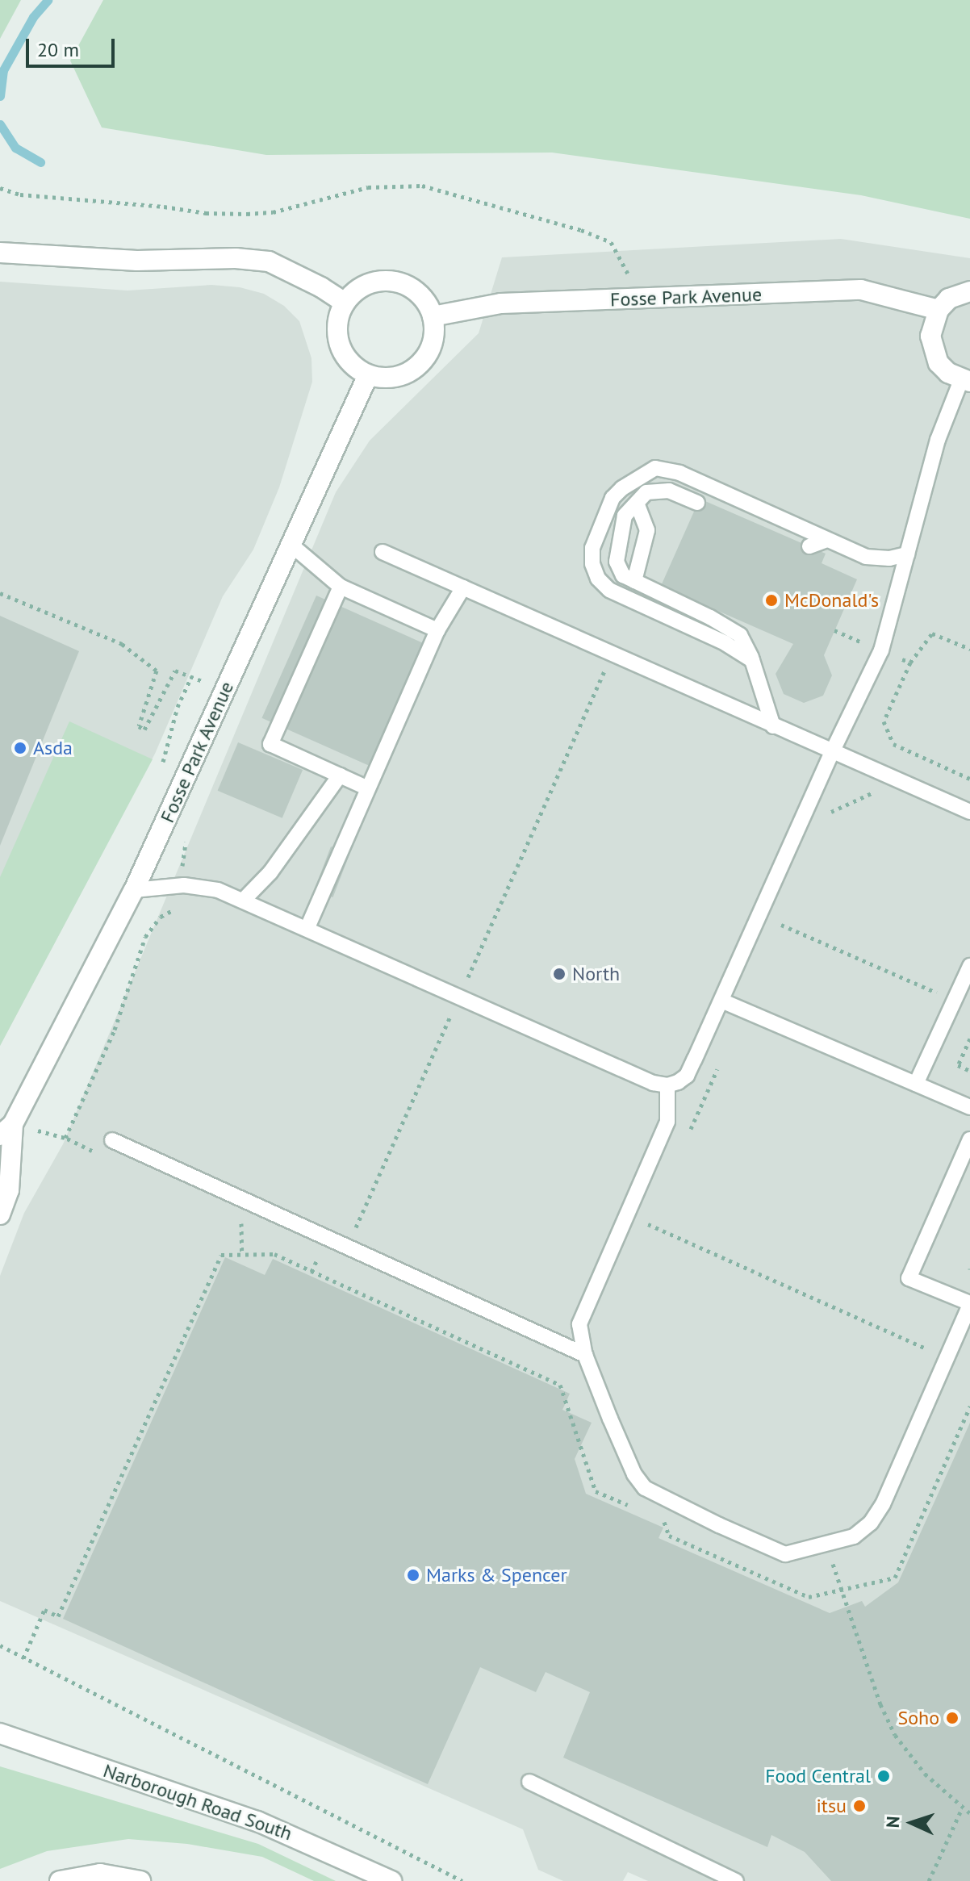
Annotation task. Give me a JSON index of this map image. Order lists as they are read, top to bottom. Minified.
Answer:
{"streets":{"street":["Fosse Park Avenue","Narborough Road South"]},"places":["McDonald's","Asda","North","Marks & Spencer","Soho","Food Central","itsu"],"scale_bar":"20 m","north":"left"}
